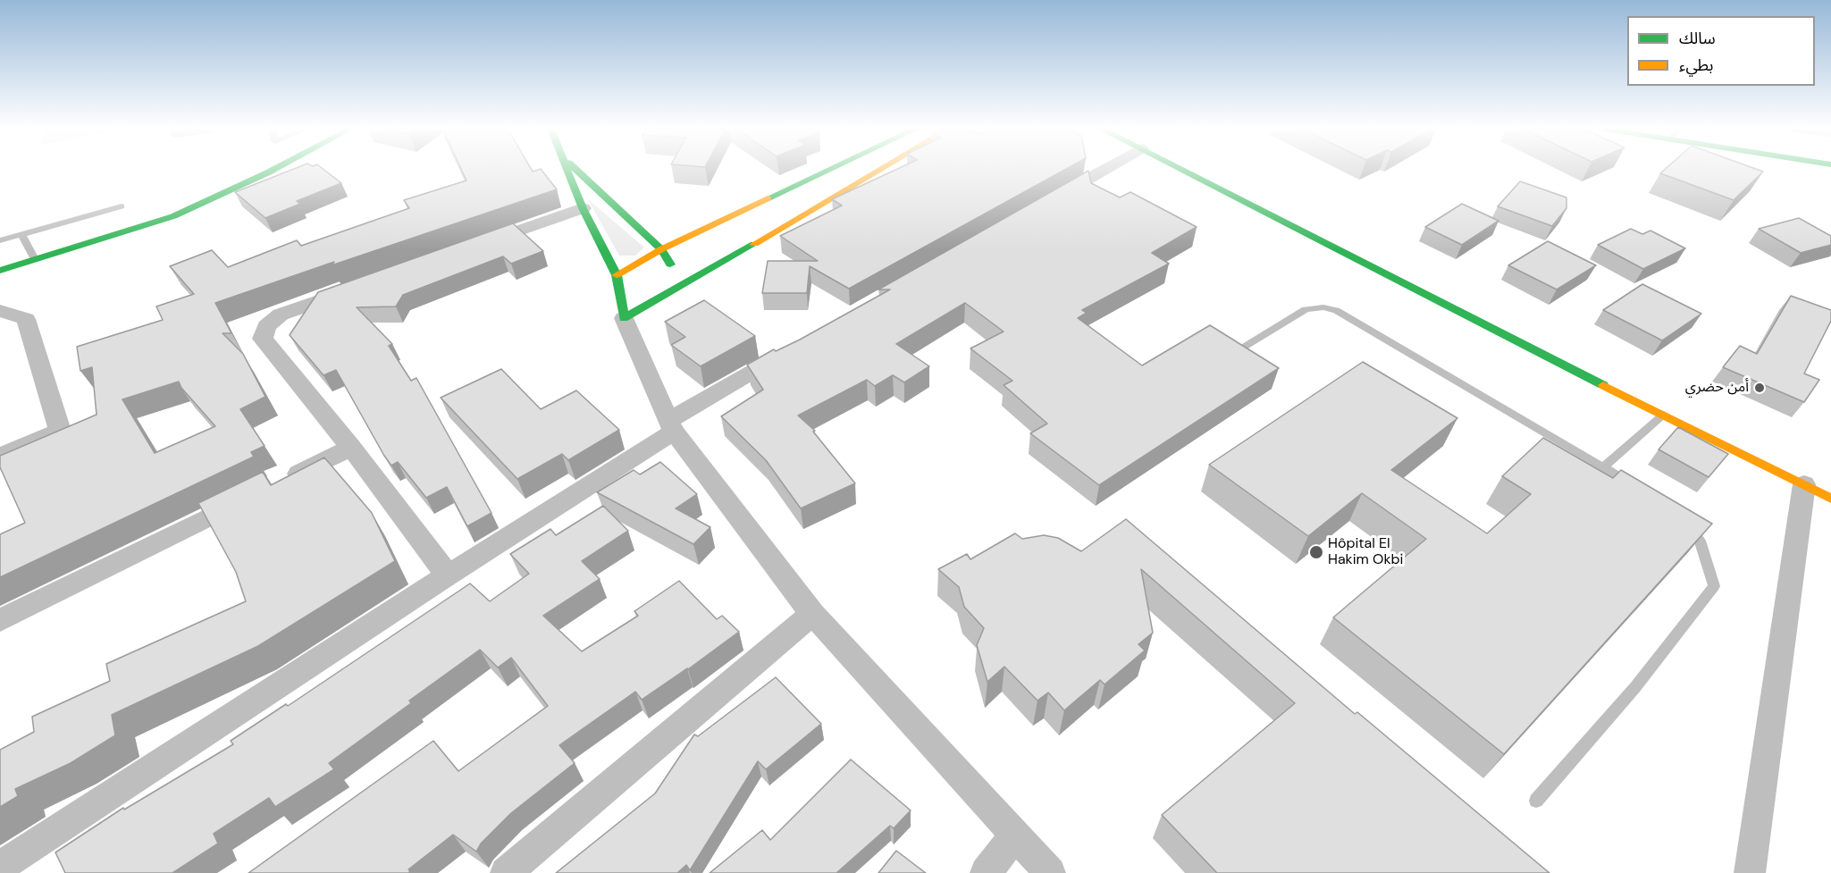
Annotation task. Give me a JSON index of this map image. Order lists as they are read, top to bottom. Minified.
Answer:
{"places":["أمن حضري","Hôpital El Hakim Okbi"],"legend":["سالك","بطيء"]}
